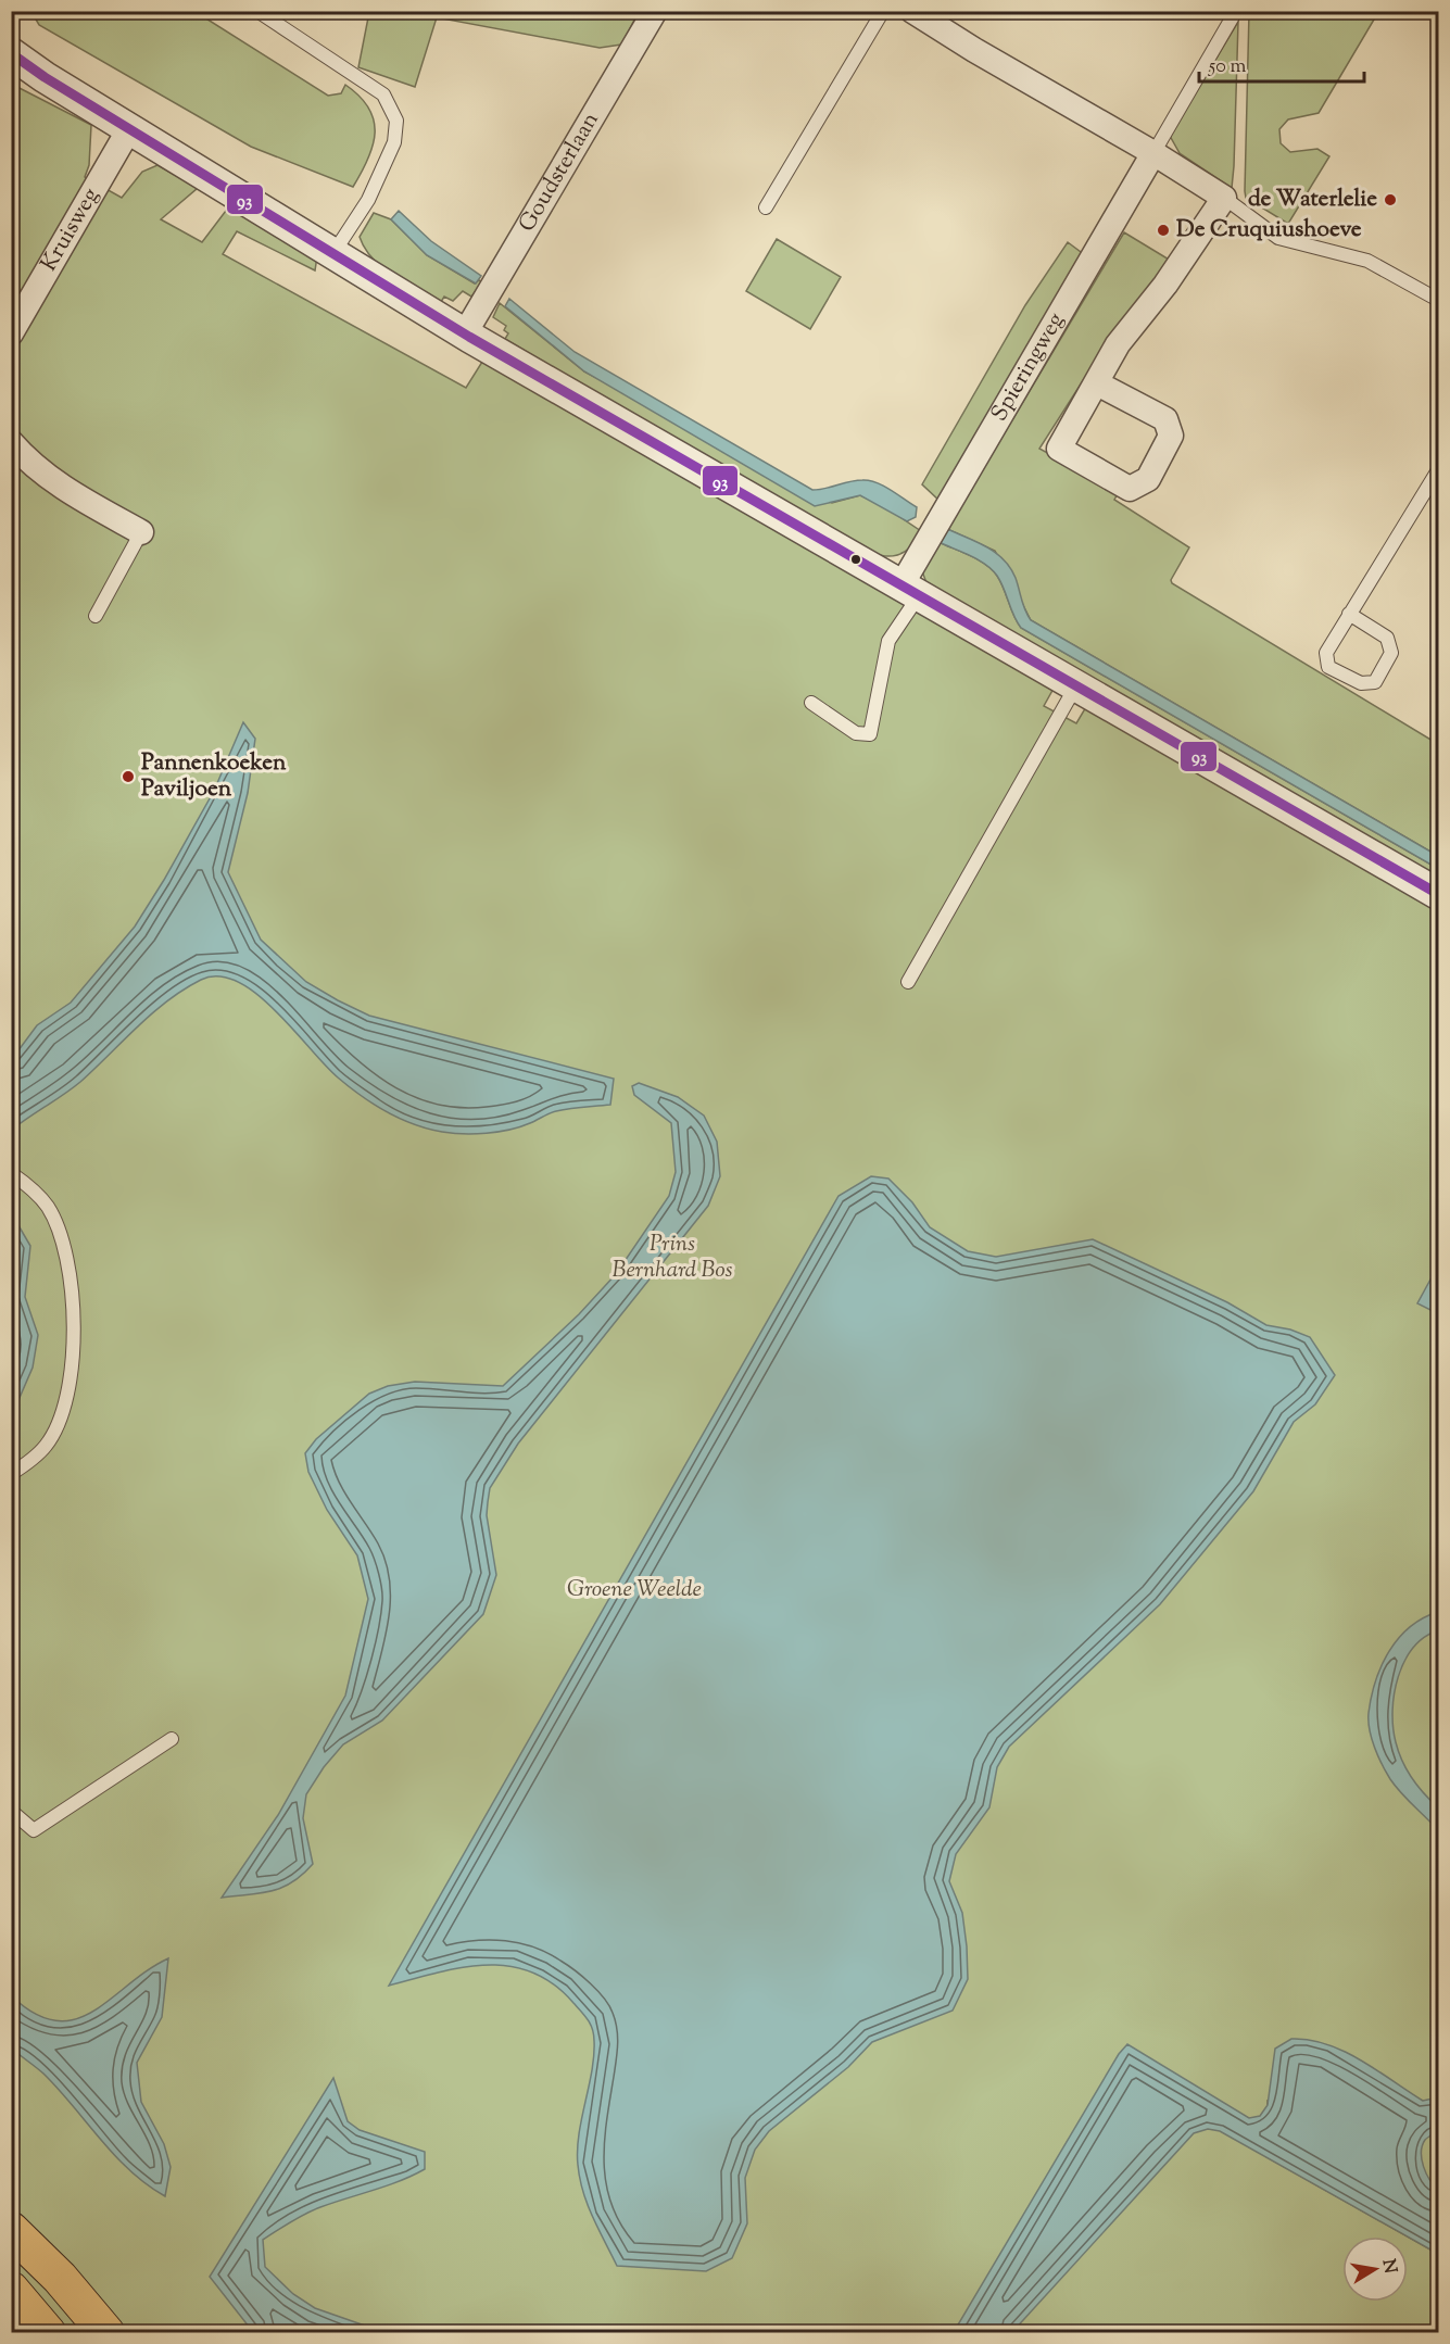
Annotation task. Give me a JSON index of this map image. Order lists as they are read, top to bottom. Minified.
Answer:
{"streets":{"street":["Goudsterlaan","Kruisweg","Spieringweg"]},"parks":["Prins Bernhard Bos","Groene Weelde"],"places":["de Waterlelie","De Cruquiushoeve","Pannenkoeken Paviljoen"],"lines":["transit line 93"],"scale_bar":"50 m","north":"right"}
